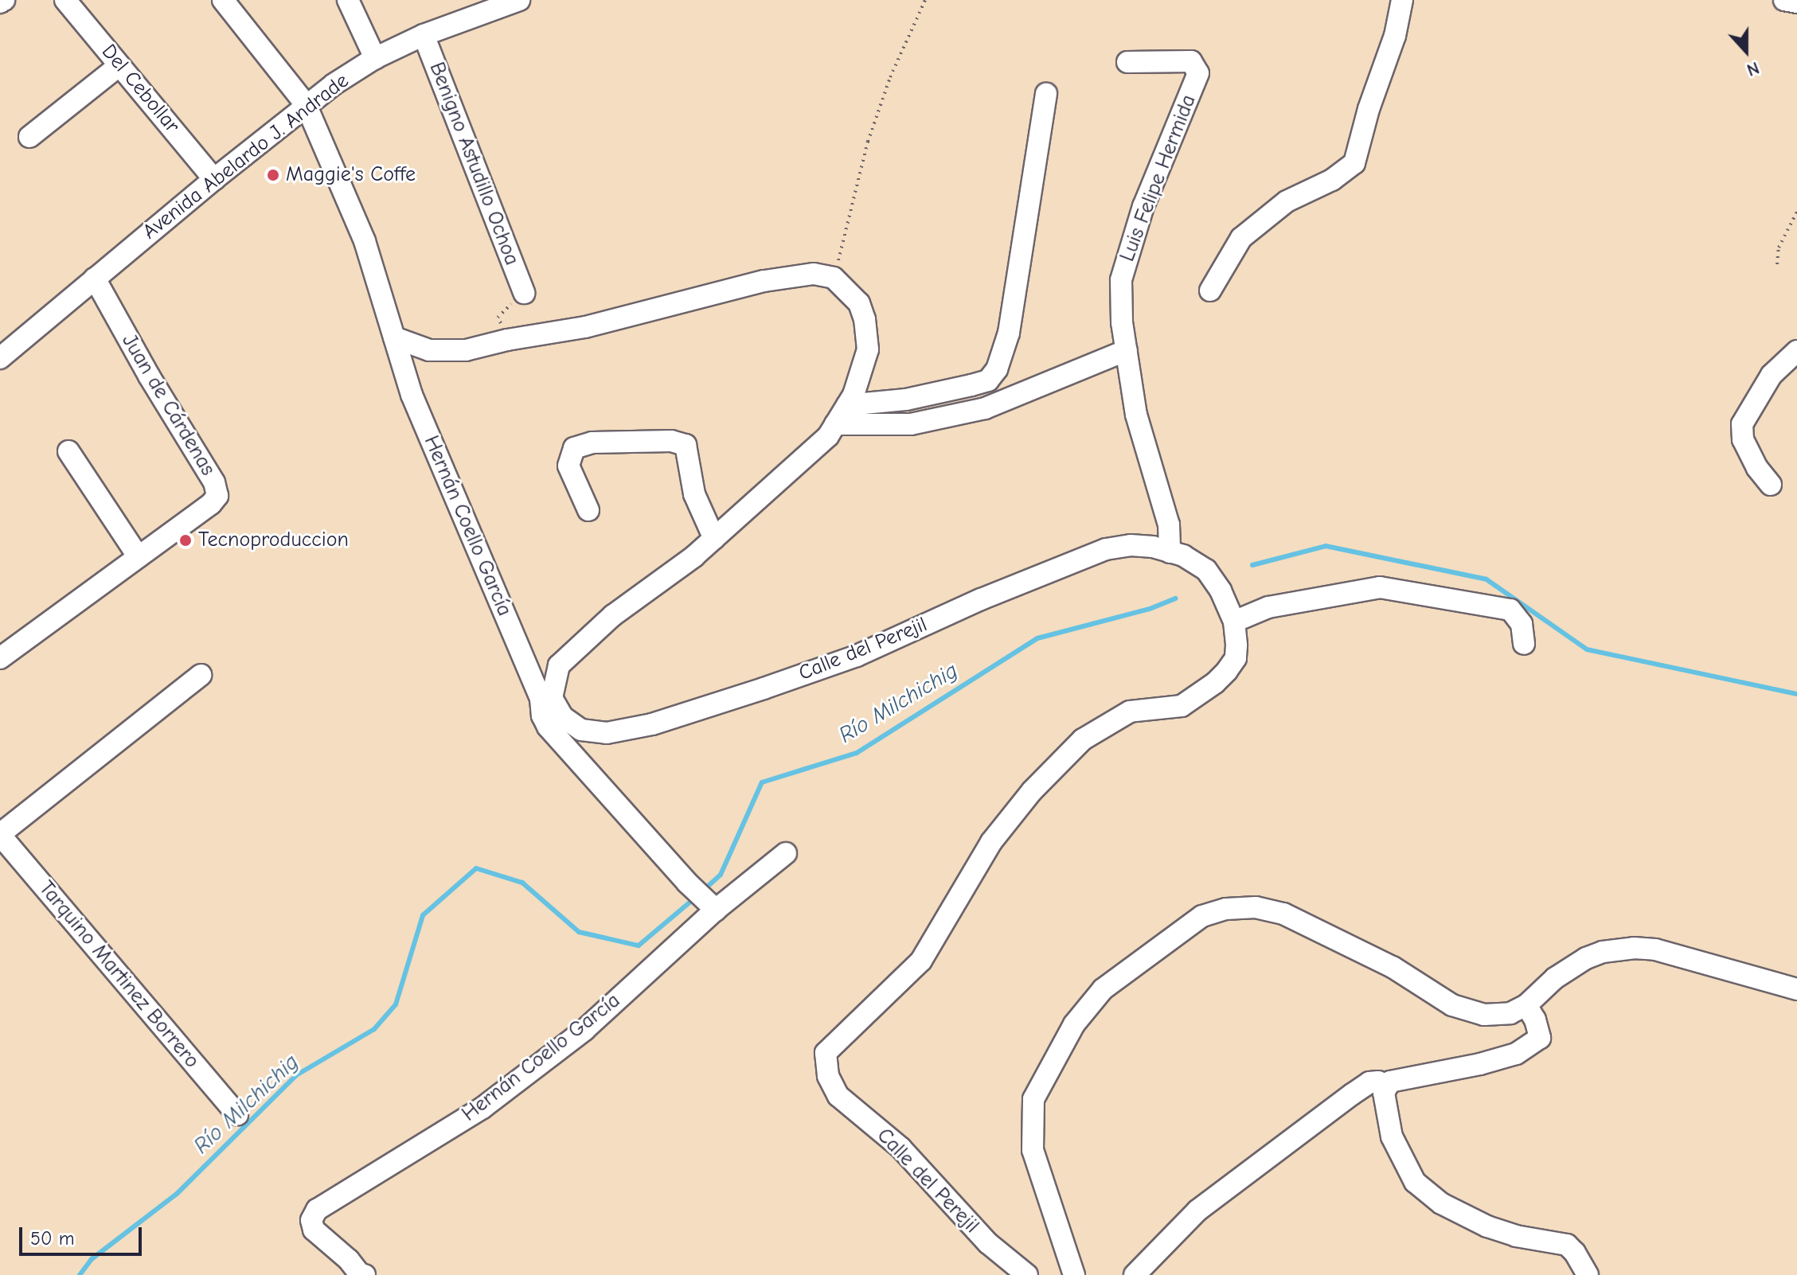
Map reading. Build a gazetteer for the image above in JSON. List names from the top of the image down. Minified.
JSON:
{"streets":{"street":["Del Cebollar","Avenida Abelardo J. Andrade","Benigno Astudillo Ochoa","Luis Felipe Hermida","Juan de Cárdenas","Hernán Coello García","Calle del Perejil","Tarquino Martinez Borrero"]},"crossings":[["Del Cebollar","Avenida Abelardo J. Andrade"],["Avenida Abelardo J. Andrade","Benigno Astudillo Ochoa"],["Avenida Abelardo J. Andrade","Juan de Cárdenas"],["Avenida Abelardo J. Andrade","Hernán Coello García"],["Luis Felipe Hermida","Calle del Perejil"],["Hernán Coello García","Calle del Perejil"]],"water":["Río Milchichig"],"places":["Maggie's Coffe","Tecnoproduccion"],"scale_bar":"50 m","north":"bottom"}
